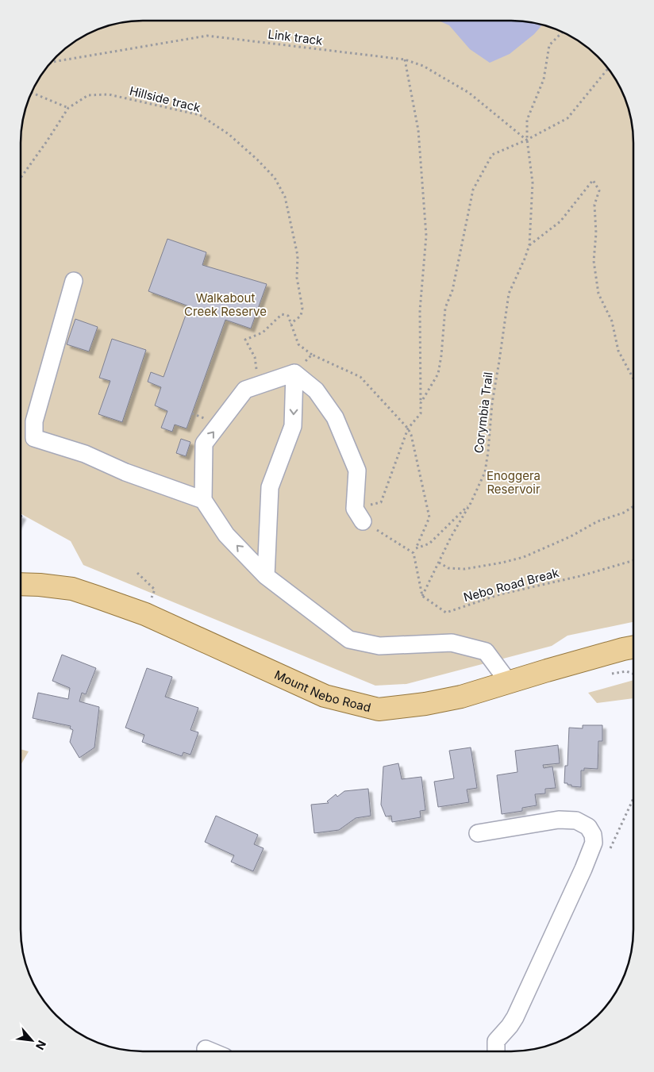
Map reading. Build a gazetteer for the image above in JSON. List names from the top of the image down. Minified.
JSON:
{"streets":{"main road":["Mount Nebo Road"],"path":["Link track","Hillside track","Corymbia Trail","Nebo Road Break"]},"crossings":[["Link track","Corymbia Trail"],["Corymbia Trail","Nebo Road Break"]],"parks":["Walkabout Creek Reserve","Enoggera Reservoir"],"north":"bottom right"}
